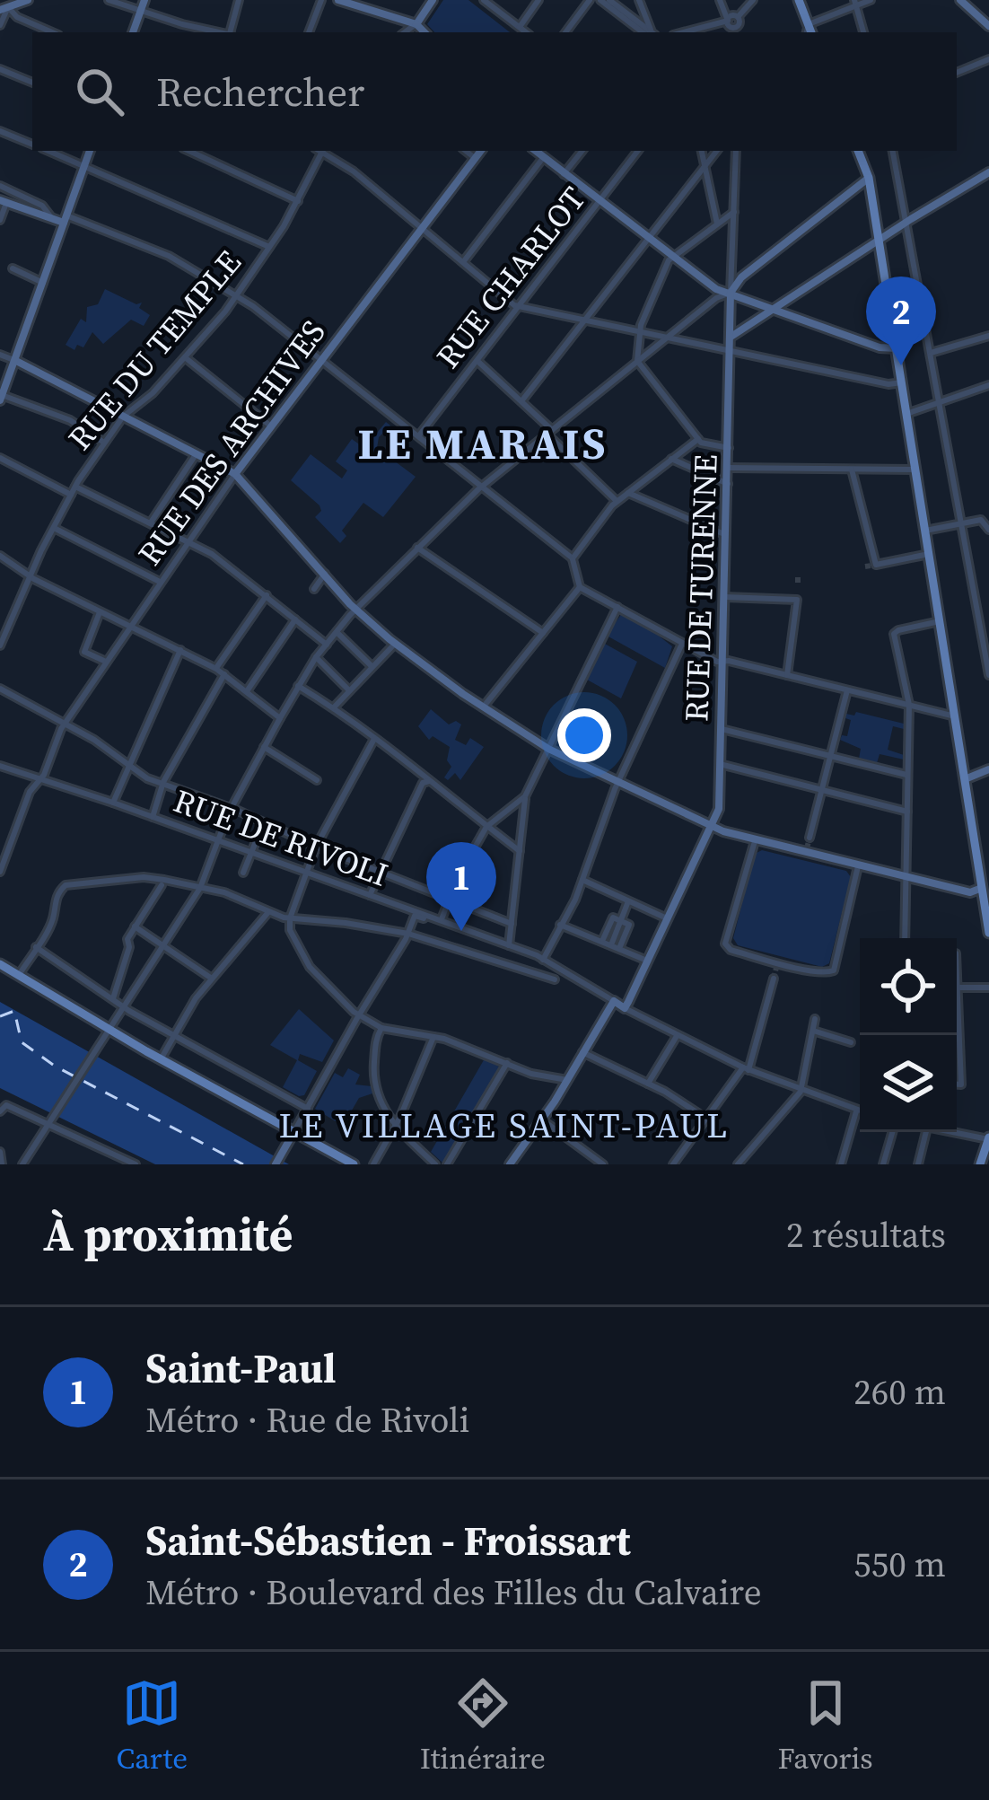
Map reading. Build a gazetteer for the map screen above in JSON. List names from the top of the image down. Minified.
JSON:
{"streets":{"street":["RUE CHARLOT","RUE DU TEMPLE","RUE DES ARCHIVES","RUE DE TURENNE","RUE DE RIVOLI"]},"crossings":[["RUE DES ARCHIVES","RUE DE RIVOLI"]],"districts":["LE MARAIS","LE VILLAGE SAINT-PAUL"],"page":{"search":"Rechercher","pins":["2","1"],"heading":["À proximité","2 résultats"],"list":[{"mark":"1","name":"Saint-Paul","note":"Métro · Rue de Rivoli","value":"260 m"},{"mark":"2","name":"Saint-Sébastien - Froissart","note":"Métro · Boulevard des Filles du Calvaire","value":"550 m"}],"nav":["Carte","Itinéraire","Favoris"]}}
